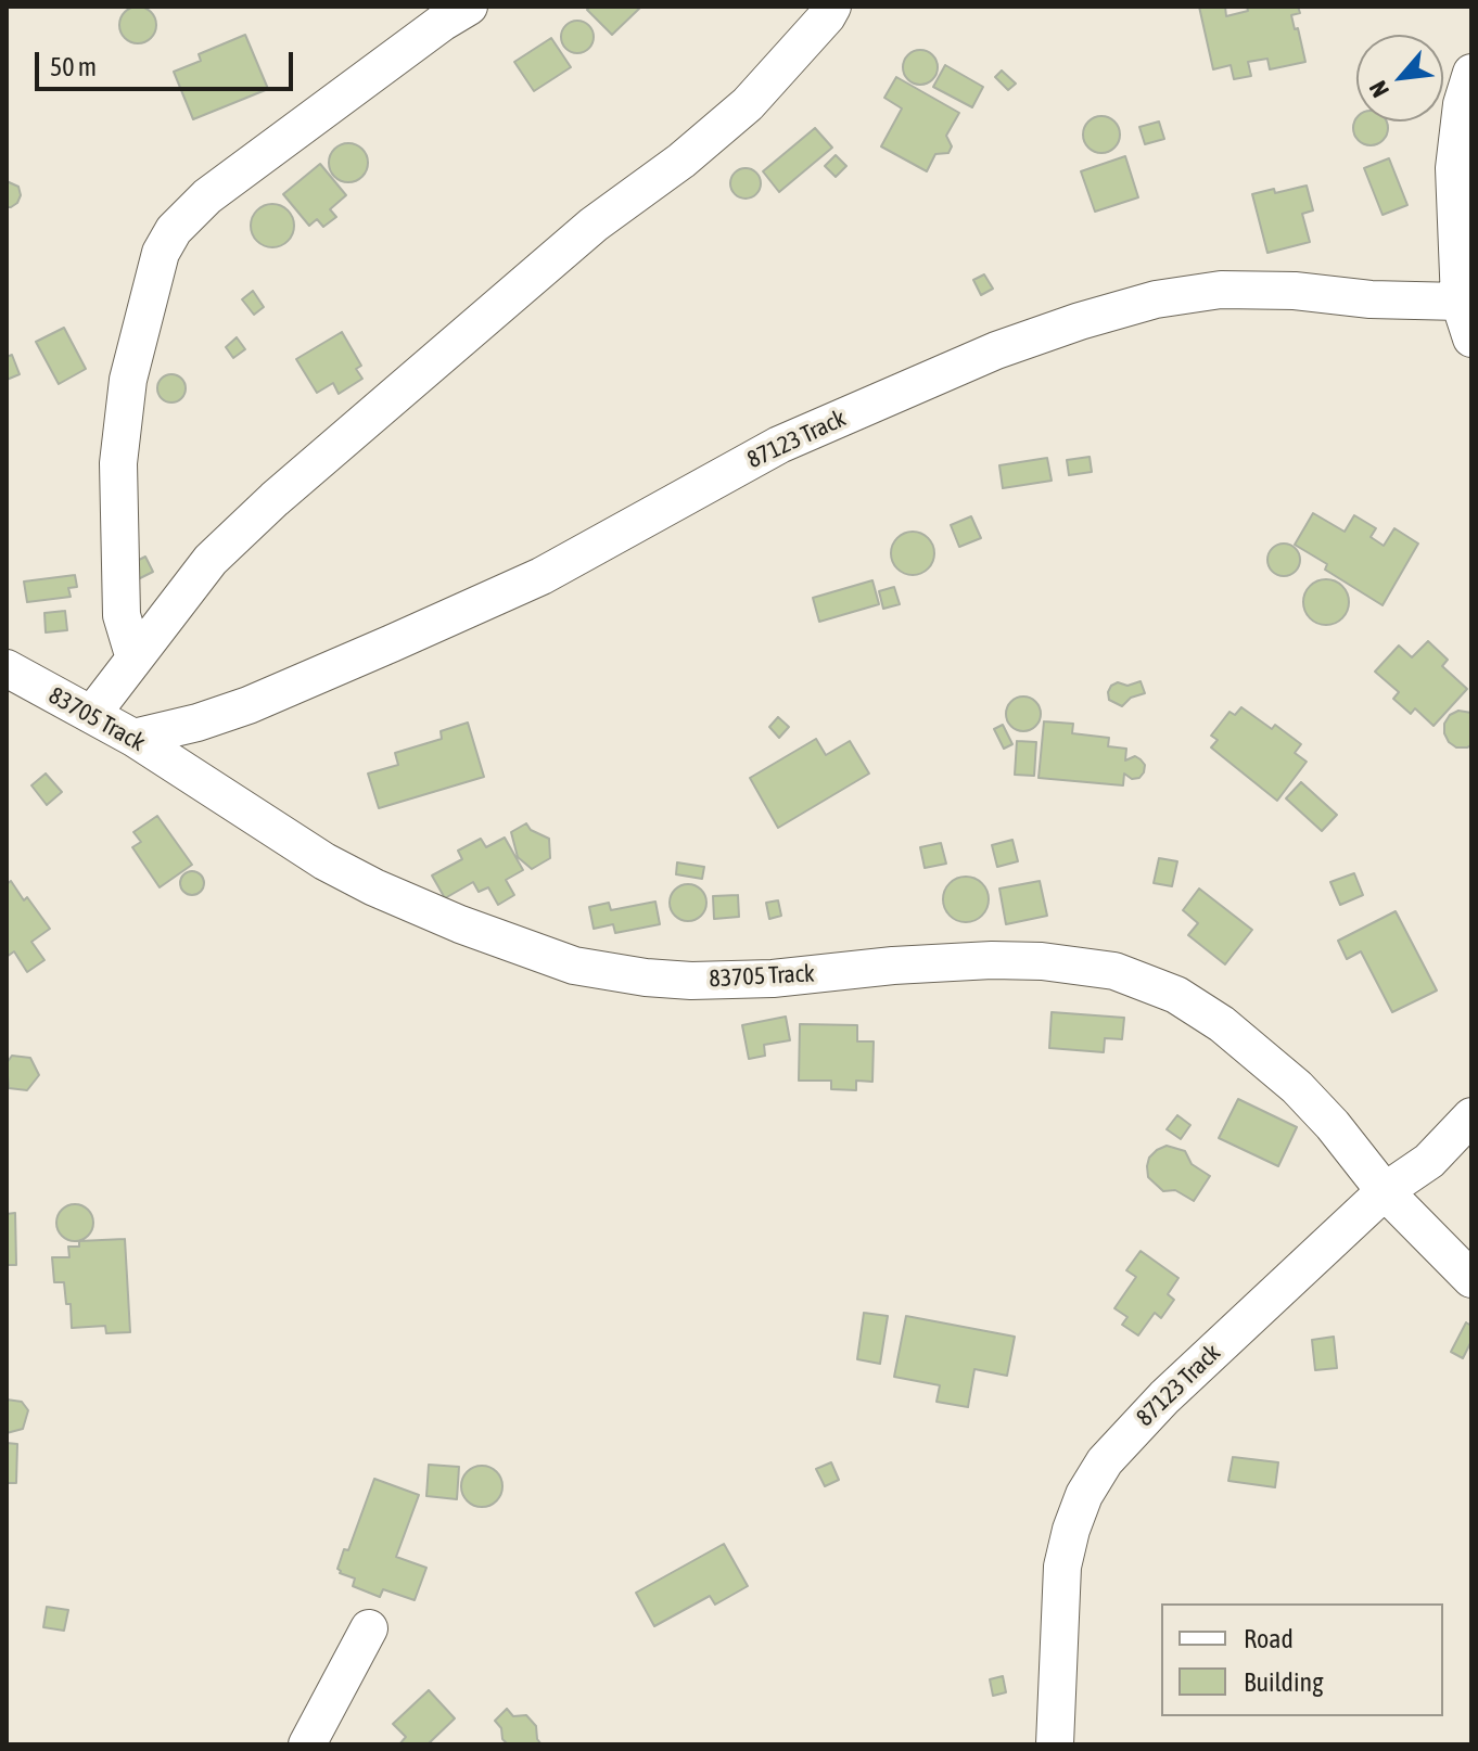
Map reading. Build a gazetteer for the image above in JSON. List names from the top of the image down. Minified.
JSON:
{"streets":{"street":["87123 Track","83705 Track"]},"crossings":[["87123 Track","83705 Track"]],"legend":["Road","Building"],"scale_bar":"50 m","north":"bottom left"}
